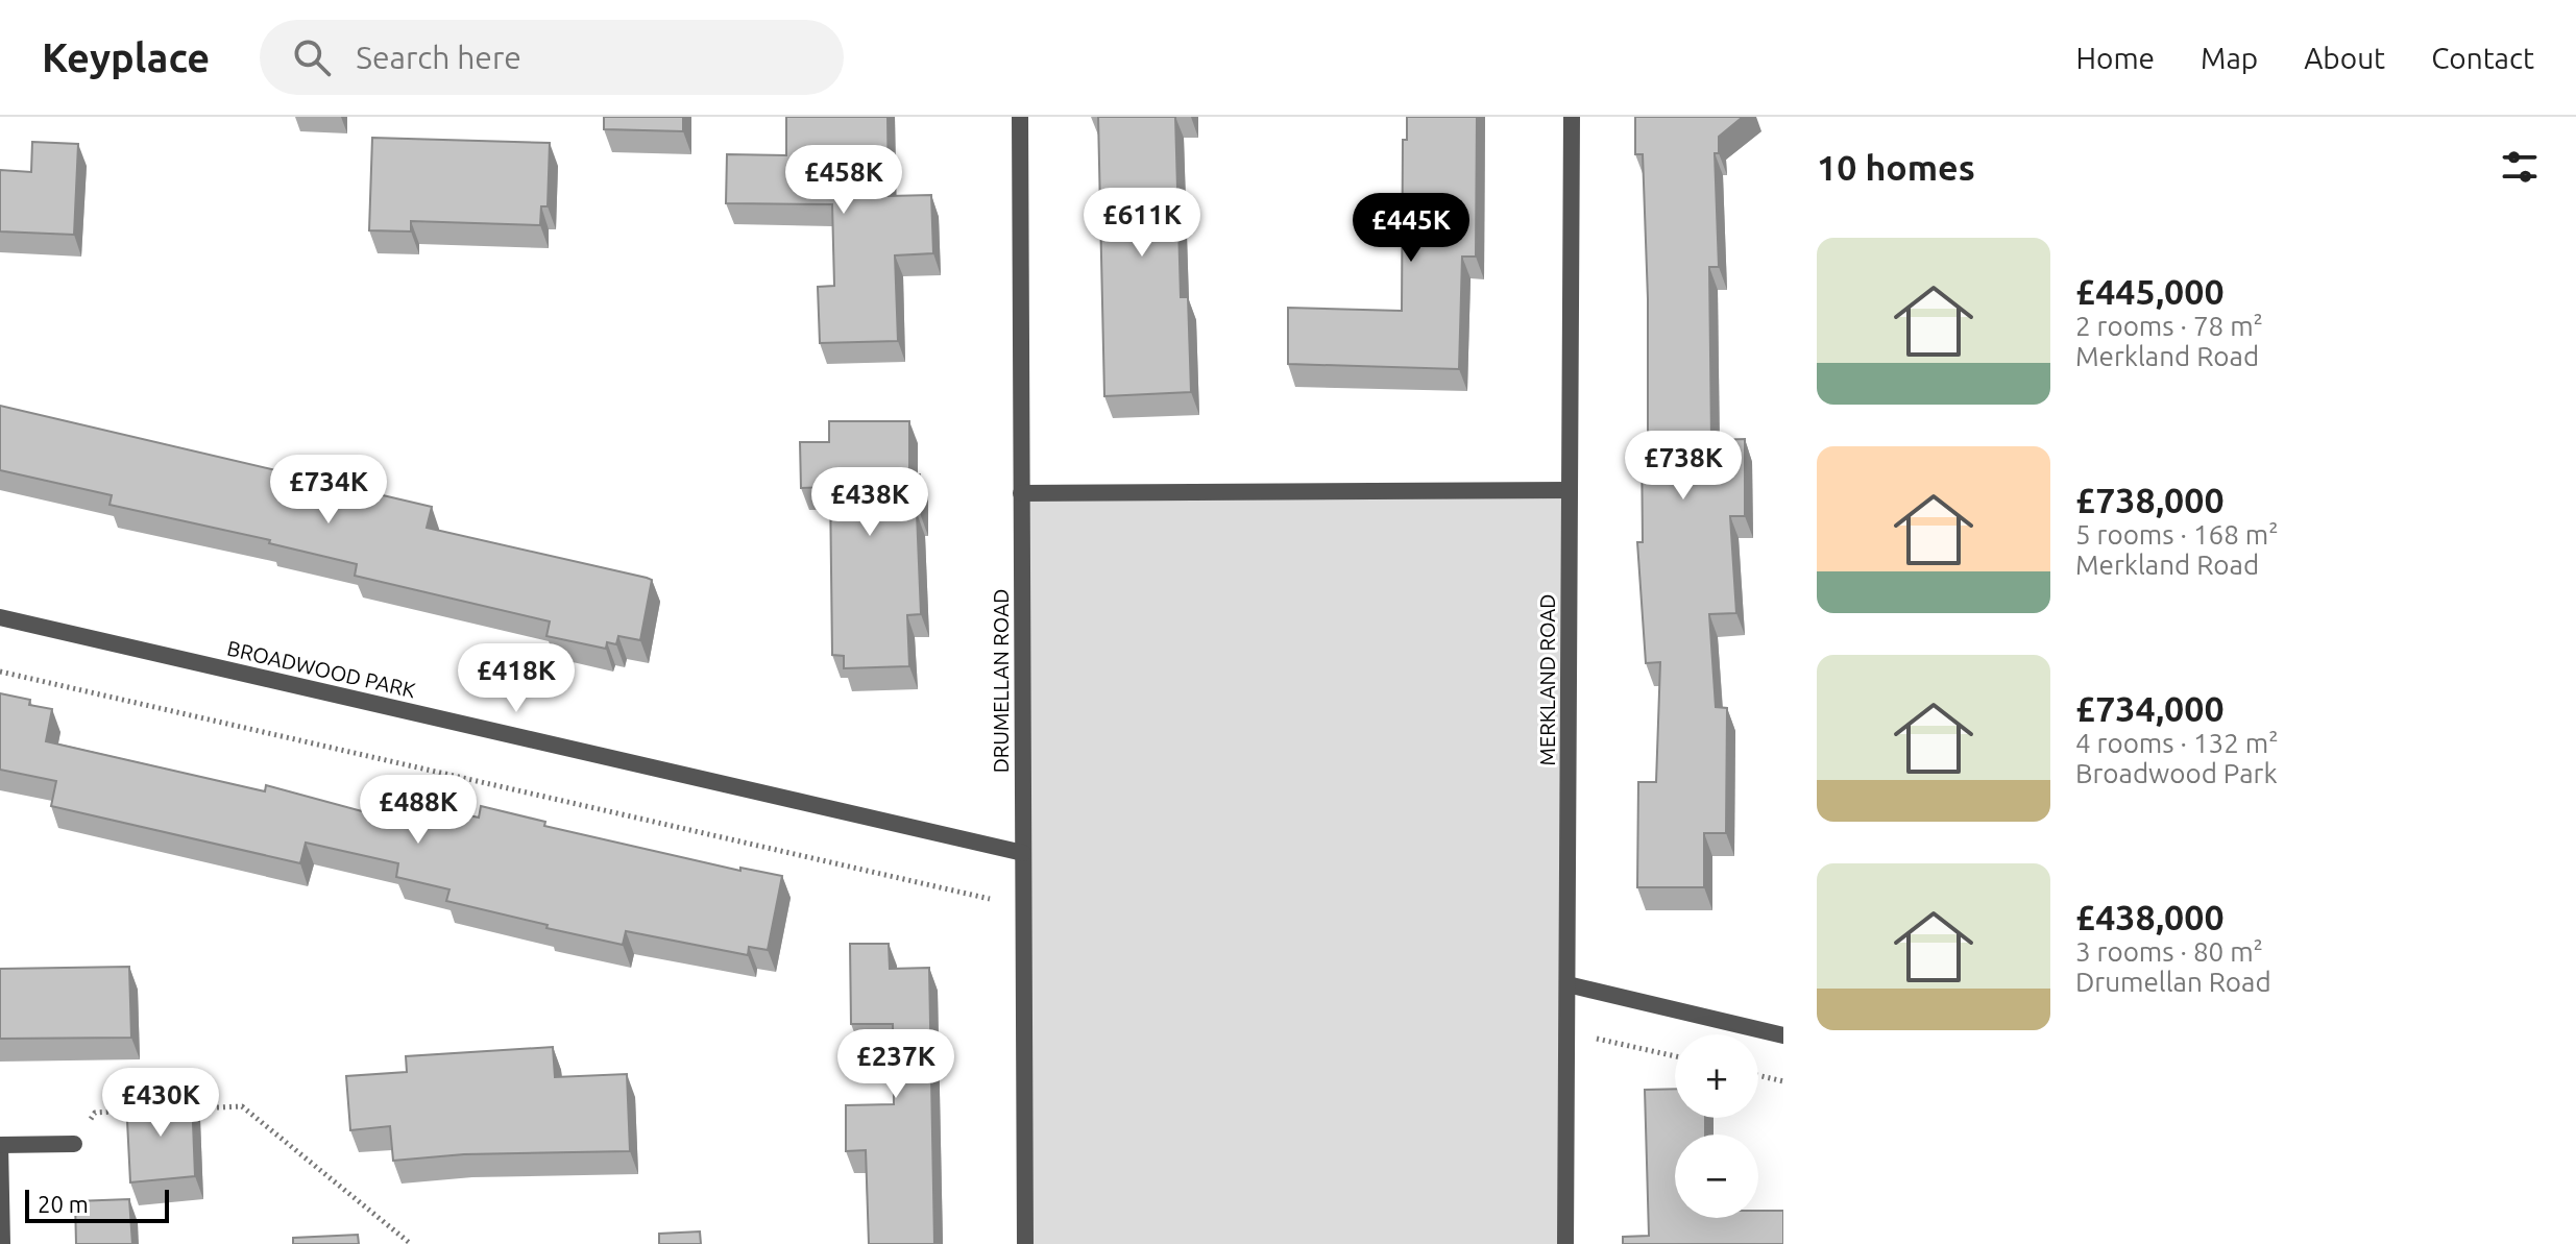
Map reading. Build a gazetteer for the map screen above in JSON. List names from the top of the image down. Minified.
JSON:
{"streets":{"street":["BROADWOOD PARK","MERKLAND ROAD","DRUMELLAN ROAD"]},"crossings":[["BROADWOOD PARK","DRUMELLAN ROAD"]],"scale_bar":"20 m","page":{"header":"Keyplace","search":"Search here","nav":["Home","Map","About","Contact"],"heading":"10 homes","price":["£458K","£611K","£445K","£738K","£734K","£438K","£418K","£488K","£237K","£430K"],"list":[{"name":"£445,000","note":"2 rooms · 78 m² · Merkland Road"},{"name":"£738,000","note":"5 rooms · 168 m² · Merkland Road"},{"name":"£734,000","note":"4 rooms · 132 m² · Broadwood Park"},{"name":"£438,000","note":"3 rooms · 80 m² · Drumellan Road"}],"map_buttons":["+","−"],"scale":"20 m"}}
